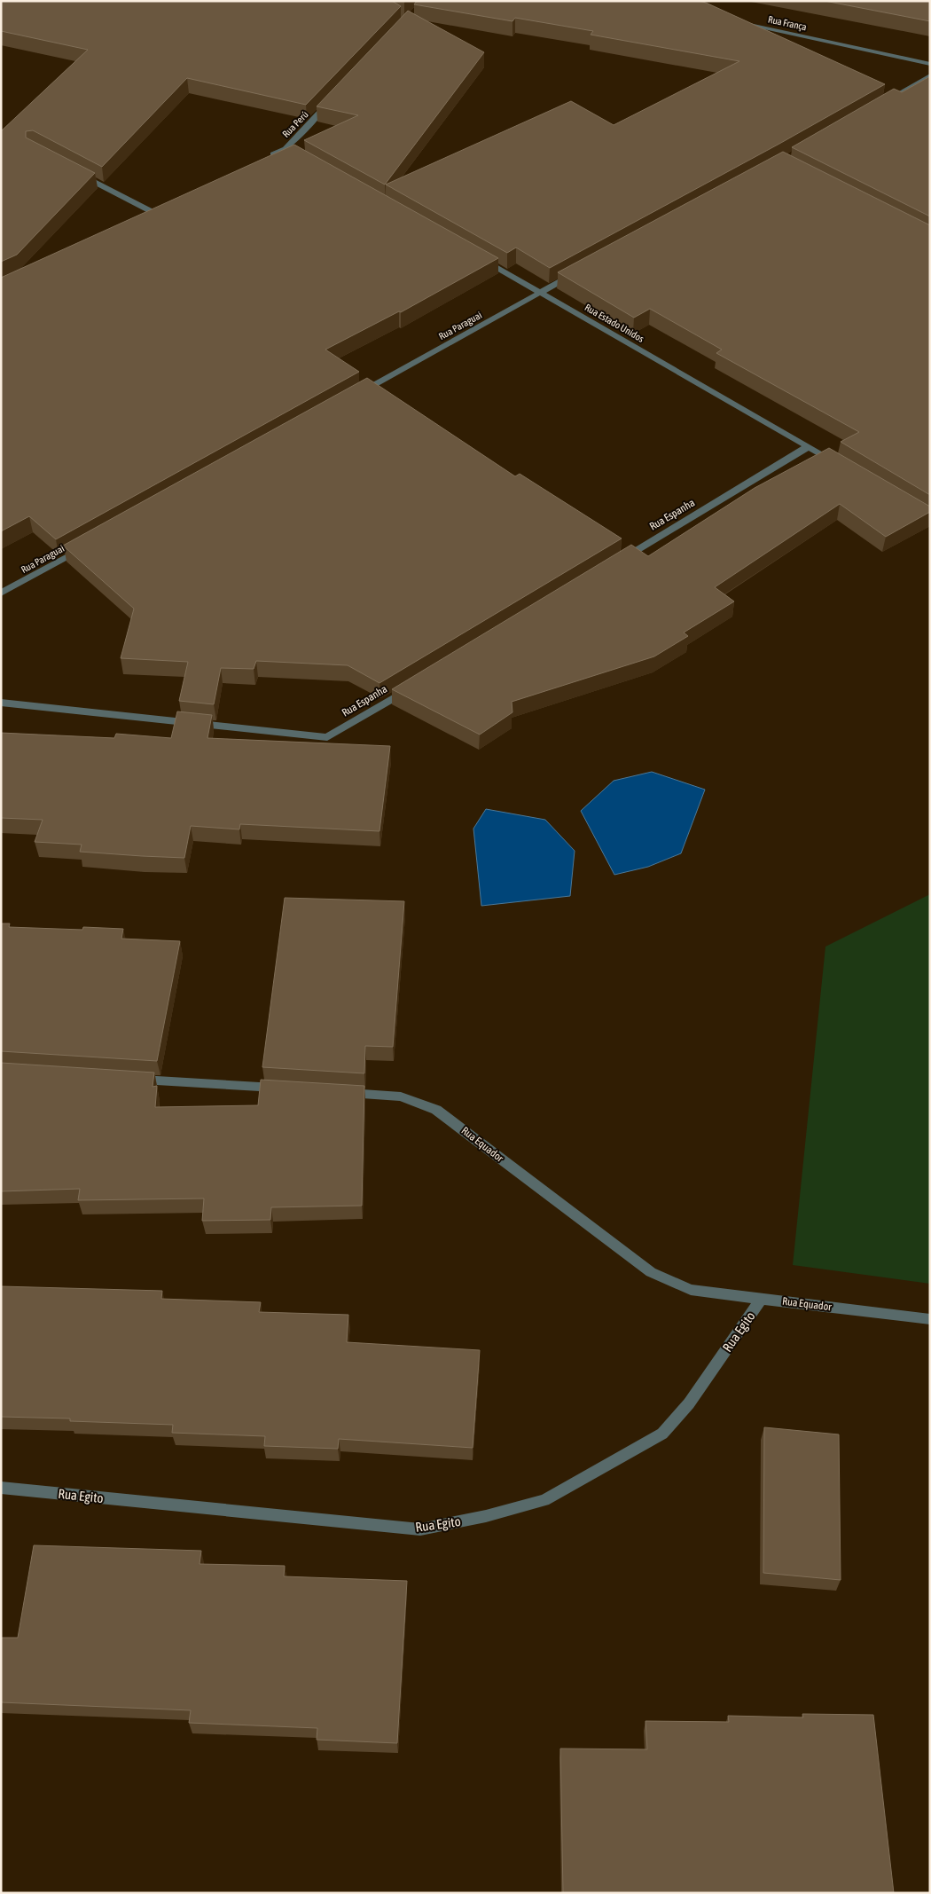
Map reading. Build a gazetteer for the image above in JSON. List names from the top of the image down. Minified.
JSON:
{"streets":{"street":["Rua França","Rua Perú","Rua Estado Unidos","Rua Paraguai","Rua Espanha","Rua Equador","Rua Egito"]},"crossings":[["Rua Estado Unidos","Rua Paraguai"],["Rua Estado Unidos","Rua Espanha"],["Rua Equador","Rua Egito"]]}
